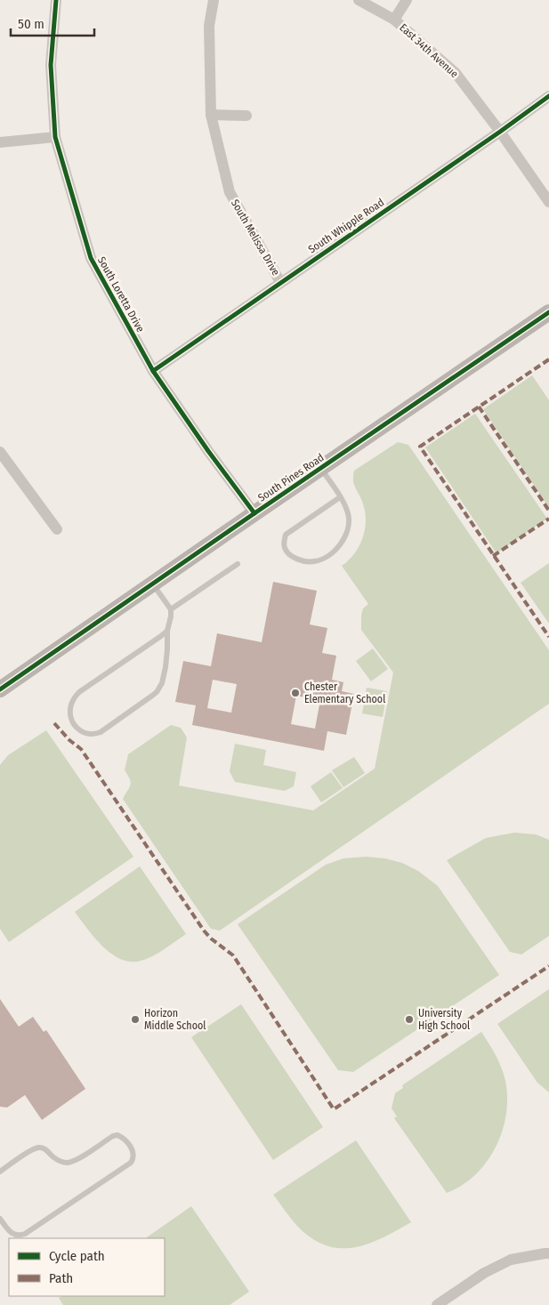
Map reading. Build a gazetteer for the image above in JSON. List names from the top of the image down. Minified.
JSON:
{"streets":{"street":["East 34th Avenue","South Whipple Road","South Melissa Drive","South Loretta Drive","South Pines Road"]},"crossings":[["East 34th Avenue","South Whipple Road"],["South Whipple Road","South Melissa Drive"],["South Whipple Road","South Loretta Drive"],["South Loretta Drive","South Pines Road"]],"places":["Chester Elementary School","Horizon Middle School","University High School"],"legend":["Cycle path","Path"],"scale_bar":"50 m"}
